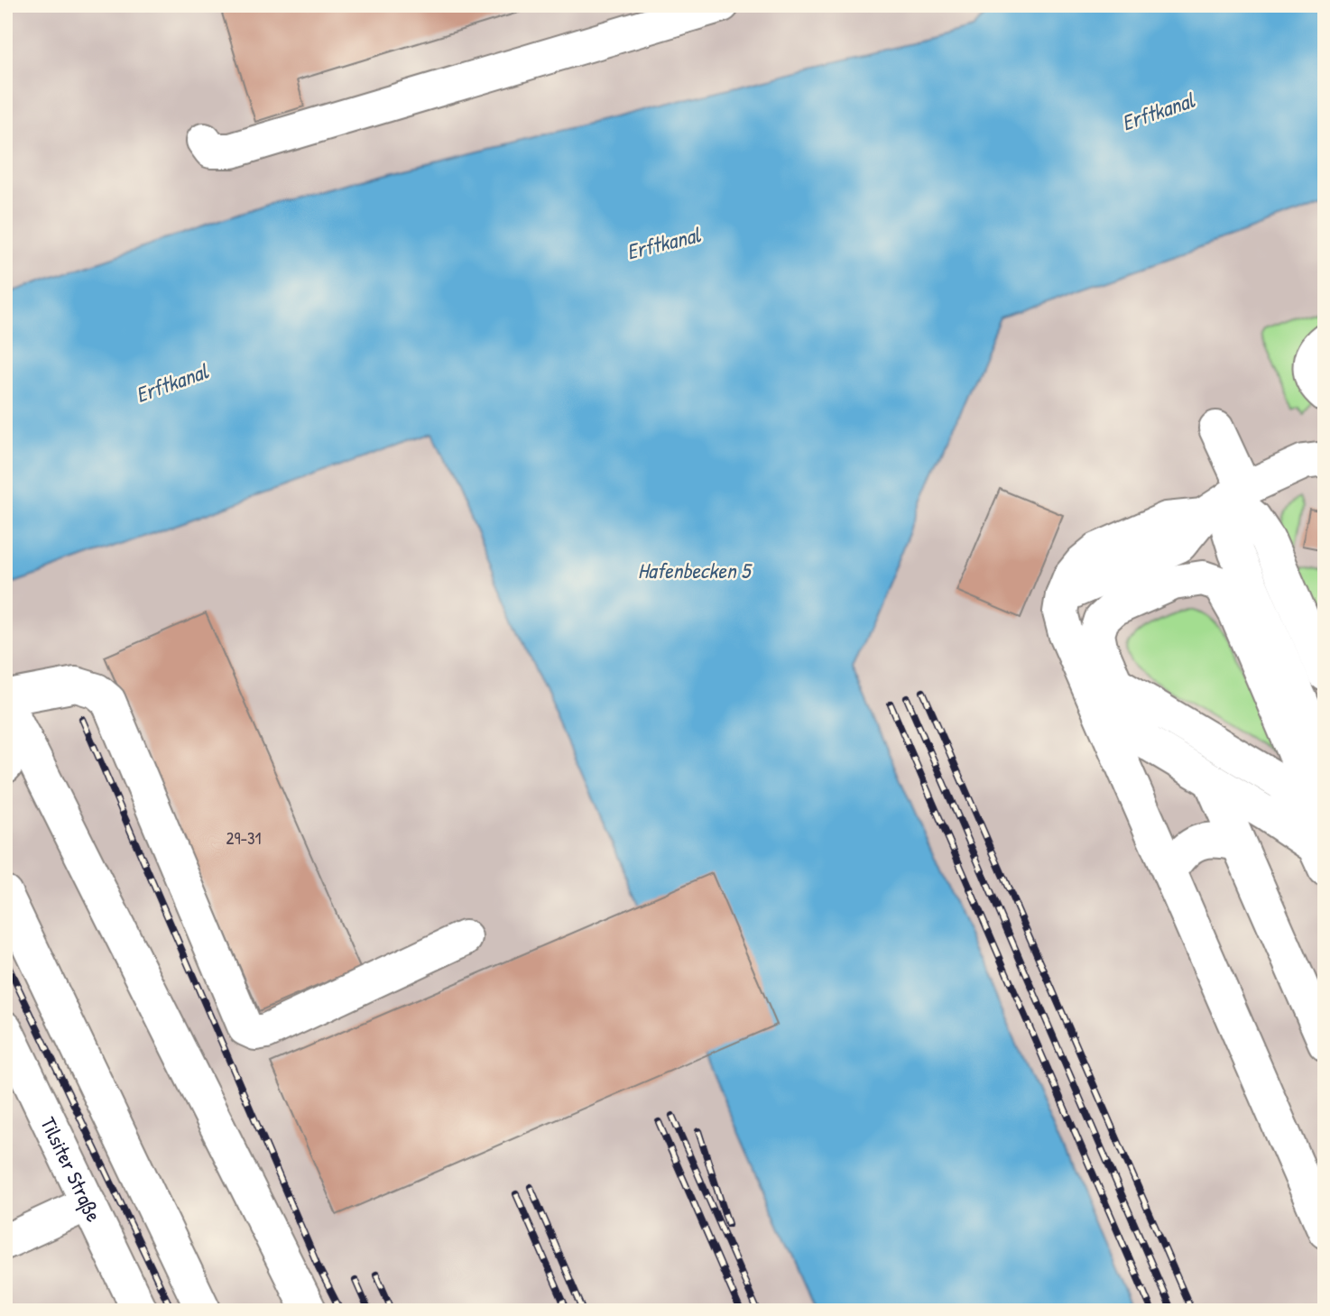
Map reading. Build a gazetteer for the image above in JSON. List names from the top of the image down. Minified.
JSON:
{"streets":{"street":["Tilsiter Straße"]},"water":["Erftkanal","Hafenbecken 5"],"house_numbers":["29-31"]}
